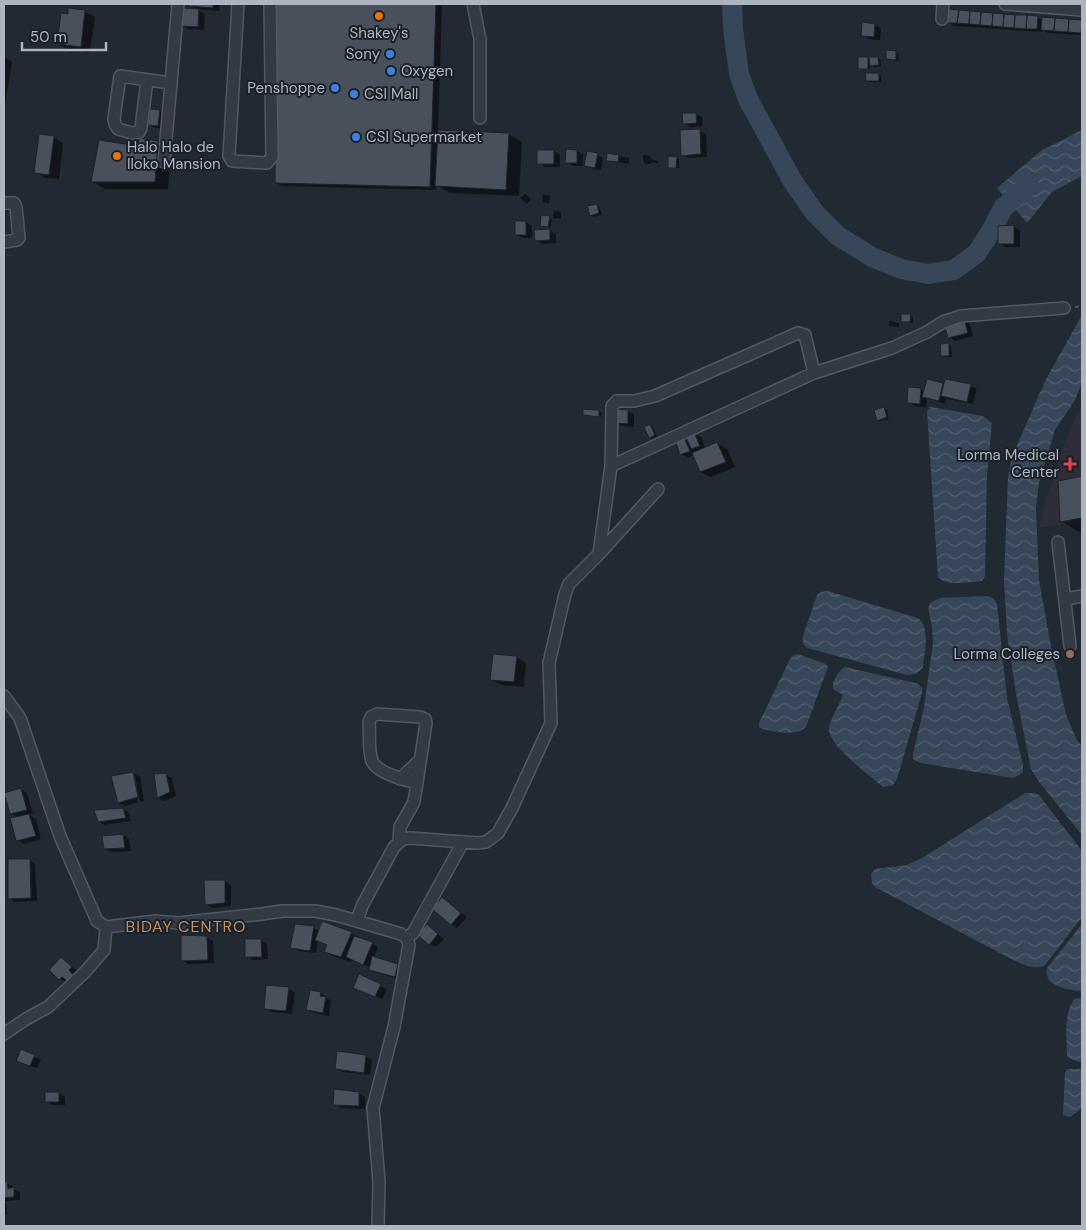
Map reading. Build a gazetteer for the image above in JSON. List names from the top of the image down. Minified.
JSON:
{"districts":["BIDAY CENTRO"],"places":{"other":["Shakey's","Sony","Oxygen","Penshoppe","CSI Mall","CSI Supermarket","Halo Halo de Iloko Mansion","Lorma Colleges"],"health":["Lorma Medical Center"]},"scale_bar":"50 m"}
